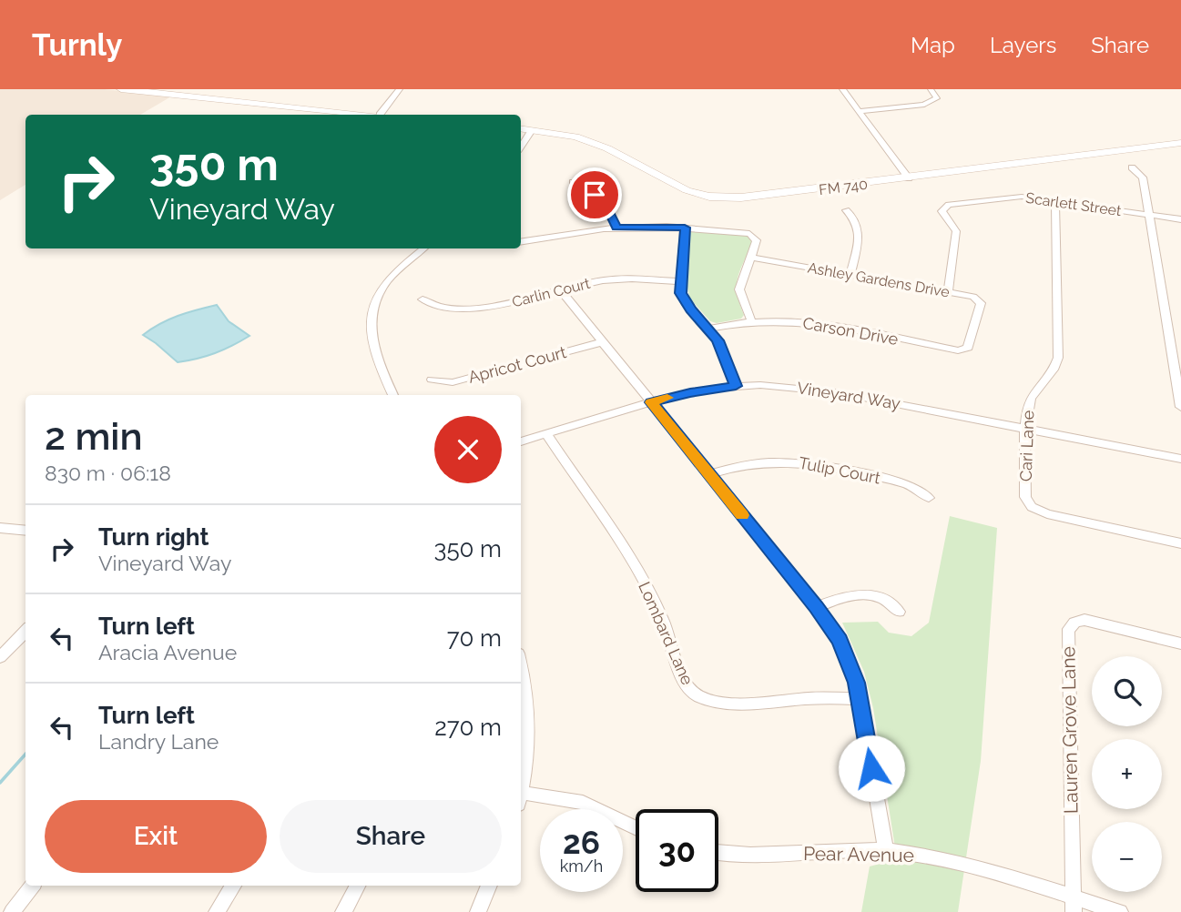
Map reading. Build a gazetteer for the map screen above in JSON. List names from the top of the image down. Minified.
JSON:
{"streets":{"main road":["FM 740"],"street":["Scarlett Street","Ashley Gardens Drive","Carlin Court","Carson Drive","Apricot Court","Vineyard Way","Cari Lane","Tulip Court","Lombard Lane","Lauren Grove Lane","Pear Avenue"]},"crossings":[["Scarlett Street","Ashley Gardens Drive"],["Scarlett Street","Cari Lane"],["Ashley Gardens Drive","Carson Drive"],["Vineyard Way","Cari Lane"],["Vineyard Way","Lombard Lane"],["Lauren Grove Lane","Pear Avenue"]],"page":{"header":"Turnly","nav":["Map","Layers","Share"],"turn":["350 m","Vineyard Way"],"heading":["2 min","830 m · 06:18"],"list":[{"name":"Turn right","note":"Vineyard Way","value":"350 m"},{"name":"Turn left","note":"Aracia Avenue","value":"70 m"},{"name":"Turn left","note":"Landry Lane","value":"270 m"}],"map_buttons":["+","−"],"buttons":["Exit","Share"],"speed":"26 km/h","limit":"30"}}
